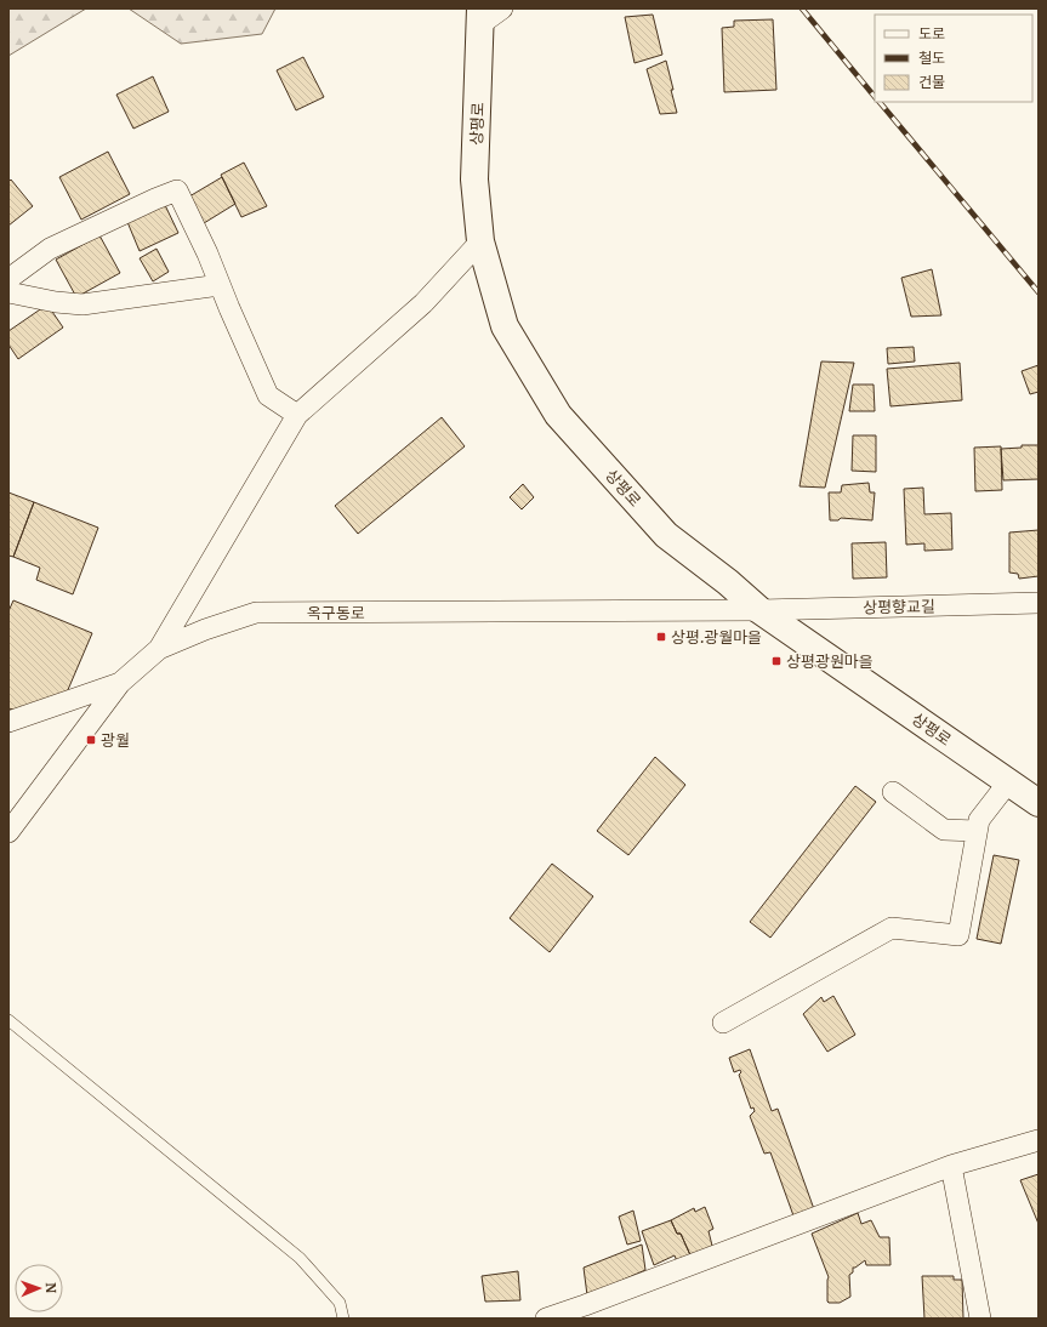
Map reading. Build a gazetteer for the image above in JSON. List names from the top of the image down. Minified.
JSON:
{"streets":{"main road":["상평로"],"street":["상평향교길","옥구동로"]},"crossings":[["상평로","상평향교길"],["상평로","옥구동로"],["상평향교길","옥구동로"]],"places":{"transit":["상평.광월마을","상평광원마을","광월"]},"legend":["도로","철도","건물"],"north":"right"}
